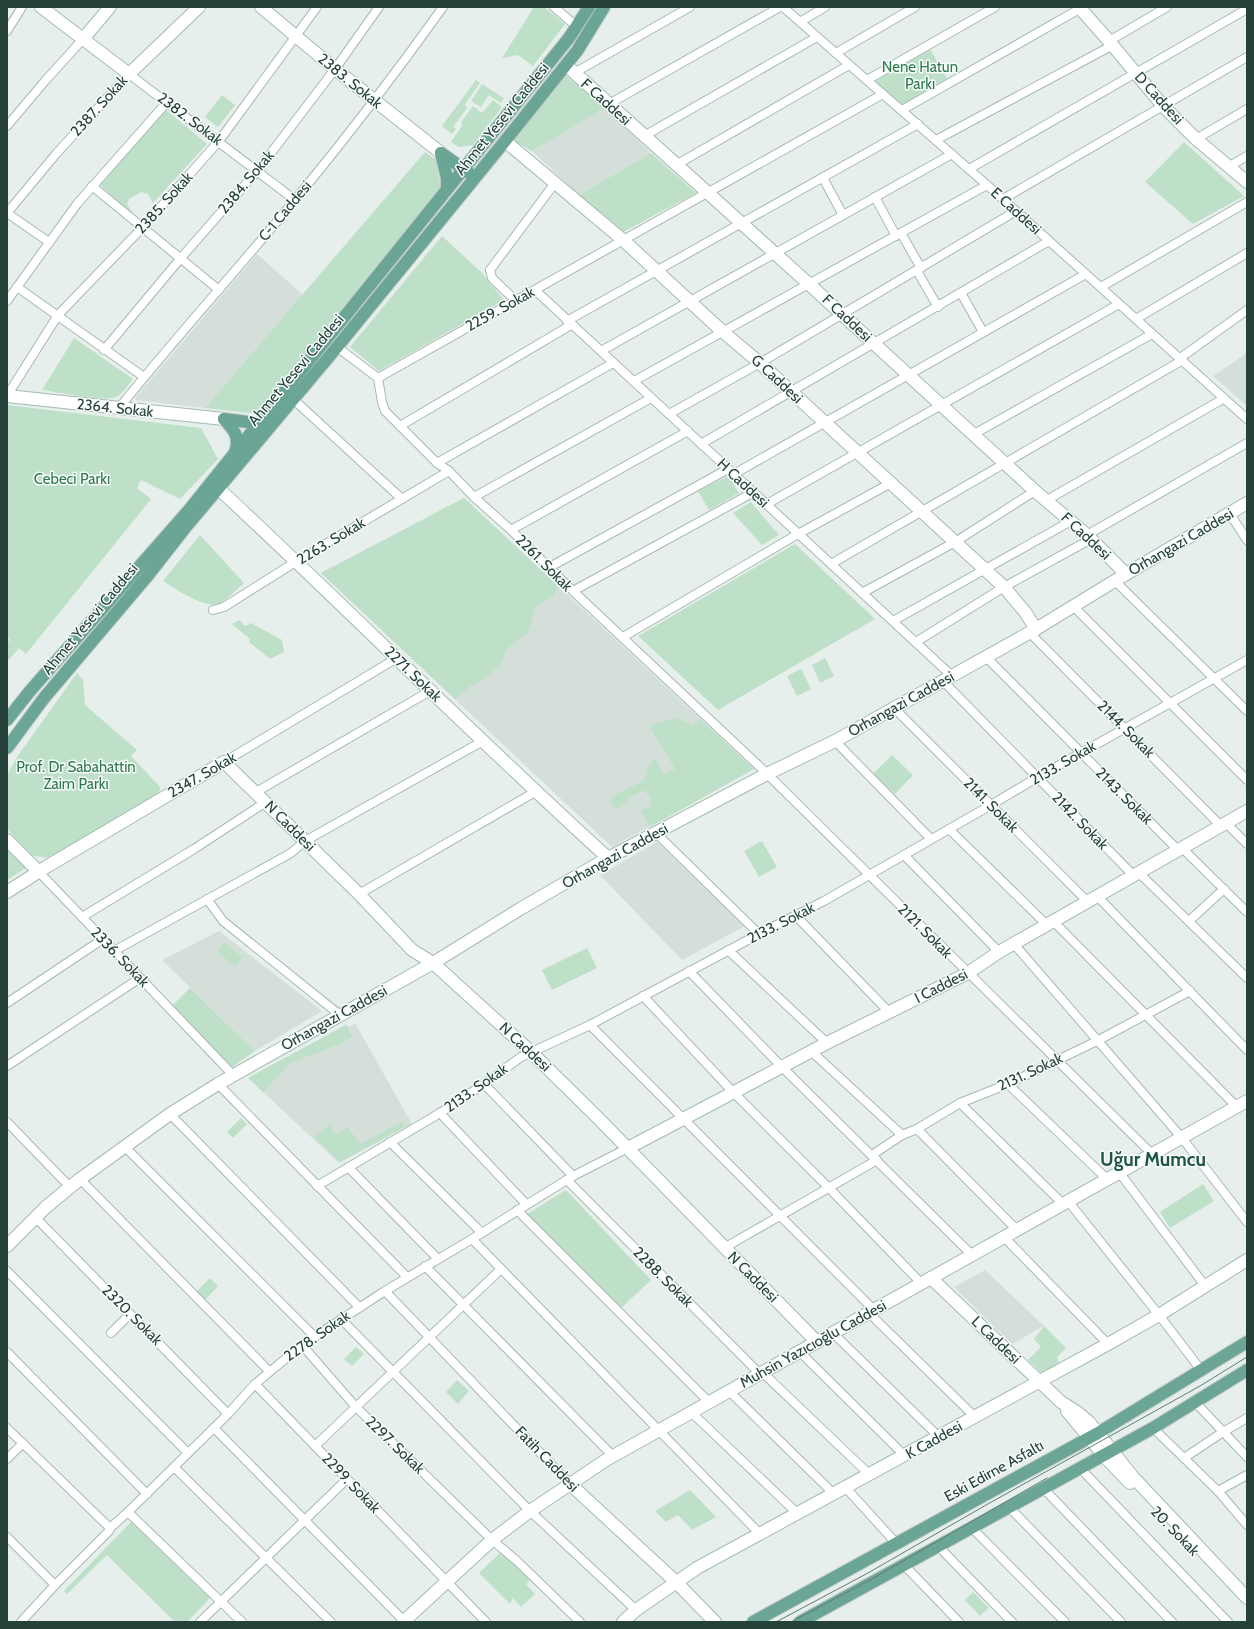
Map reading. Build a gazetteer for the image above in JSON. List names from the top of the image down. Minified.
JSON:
{"streets":{"main road":["Ahmet Yesevi Caddesi","Eski Edirne Asfaltı"],"street":["2383. Sokak","D Caddesi","F Caddesi","2387. Sokak","2382. Sokak","2384. Sokak","2385. Sokak","C-1 Caddesi","E Caddesi","2259. Sokak","G Caddesi","2364. Sokak","H Caddesi","2263. Sokak","Orhangazi Caddesi","2261. Sokak","2271. Sokak","2144. Sokak","2133. Sokak","2347. Sokak","2143. Sokak","2141. Sokak","2142. Sokak","N Caddesi","2121. Sokak","2336. Sokak","I Caddesi","2131. Sokak","2288. Sokak","2320. Sokak","2278. Sokak","L Caddesi","Muhsin Yazıcıoğlu Caddesi","K Caddesi","2297. Sokak","Fatih Caddesi","2299. Sokak","20. Sokak"]},"crossings":[["2383. Sokak","2384. Sokak"],["2383. Sokak","2385. Sokak"],["2383. Sokak","C-1 Caddesi"],["F Caddesi","Ahmet Yesevi Caddesi"],["F Caddesi","2259. Sokak"],["F Caddesi","Orhangazi Caddesi"],["2387. Sokak","2382. Sokak"],["2382. Sokak","2384. Sokak"],["2382. Sokak","2385. Sokak"],["2382. Sokak","C-1 Caddesi"],["Ahmet Yesevi Caddesi","G Caddesi"],["Ahmet Yesevi Caddesi","2271. Sokak"],["2385. Sokak","2364. Sokak"],["C-1 Caddesi","2364. Sokak"],["E Caddesi","2259. Sokak"],["2259. Sokak","G Caddesi"],["2259. Sokak","H Caddesi"],["2259. Sokak","2261. Sokak"],["G Caddesi","Orhangazi Caddesi"],["G Caddesi","2144. Sokak"],["H Caddesi","Orhangazi Caddesi"],["H Caddesi","2142. Sokak"],["2263. Sokak","2261. Sokak"],["2263. Sokak","2271. Sokak"],["Orhangazi Caddesi","2261. Sokak"],["Orhangazi Caddesi","2271. Sokak"],["Orhangazi Caddesi","2144. Sokak"],["Orhangazi Caddesi","2143. Sokak"],["Orhangazi Caddesi","2141. Sokak"],["Orhangazi Caddesi","2142. Sokak"],["Orhangazi Caddesi","N Caddesi"],["Orhangazi Caddesi","2121. Sokak"],["Orhangazi Caddesi","2336. Sokak"],["Orhangazi Caddesi","2320. Sokak"],["2261. Sokak","2121. Sokak"],["2271. Sokak","2347. Sokak"],["2144. Sokak","2133. Sokak"],["2144. Sokak","I Caddesi"],["2133. Sokak","2143. Sokak"],["2133. Sokak","2141. Sokak"],["2133. Sokak","2142. Sokak"],["2133. Sokak","N Caddesi"],["2133. Sokak","2121. Sokak"],["2133. Sokak","2288. Sokak"],["2347. Sokak","N Caddesi"],["2347. Sokak","2336. Sokak"],["2143. Sokak","I Caddesi"],["2141. Sokak","I Caddesi"],["2141. Sokak","2131. Sokak"],["2142. Sokak","I Caddesi"],["N Caddesi","I Caddesi"],["N Caddesi","2131. Sokak"],["N Caddesi","2278. Sokak"],["N Caddesi","Muhsin Yazıcıoğlu Caddesi"],["2121. Sokak","I Caddesi"],["2121. Sokak","2131. Sokak"],["2121. Sokak","Muhsin Yazıcıoğlu Caddesi"],["I Caddesi","2278. Sokak"],["2288. Sokak","2278. Sokak"],["2288. Sokak","Muhsin Yazıcıoğlu Caddesi"],["2288. Sokak","K Caddesi"],["2320. Sokak","2278. Sokak"],["2278. Sokak","2297. Sokak"],["2278. Sokak","Fatih Caddesi"],["2278. Sokak","2299. Sokak"],["L Caddesi","Muhsin Yazıcıoğlu Caddesi"],["L Caddesi","K Caddesi"],["L Caddesi","Eski Edirne Asfaltı"],["L Caddesi","20. Sokak"],["Muhsin Yazıcıoğlu Caddesi","2297. Sokak"],["Muhsin Yazıcıoğlu Caddesi","Fatih Caddesi"],["Muhsin Yazıcıoğlu Caddesi","2299. Sokak"],["K Caddesi","Fatih Caddesi"],["Eski Edirne Asfaltı","20. Sokak"]],"districts":["Uğur Mumcu"],"parks":["Nene Hatun Parkı","Cebeci Parkı","Prof. Dr Sabahattin Zaim Parkı"]}
